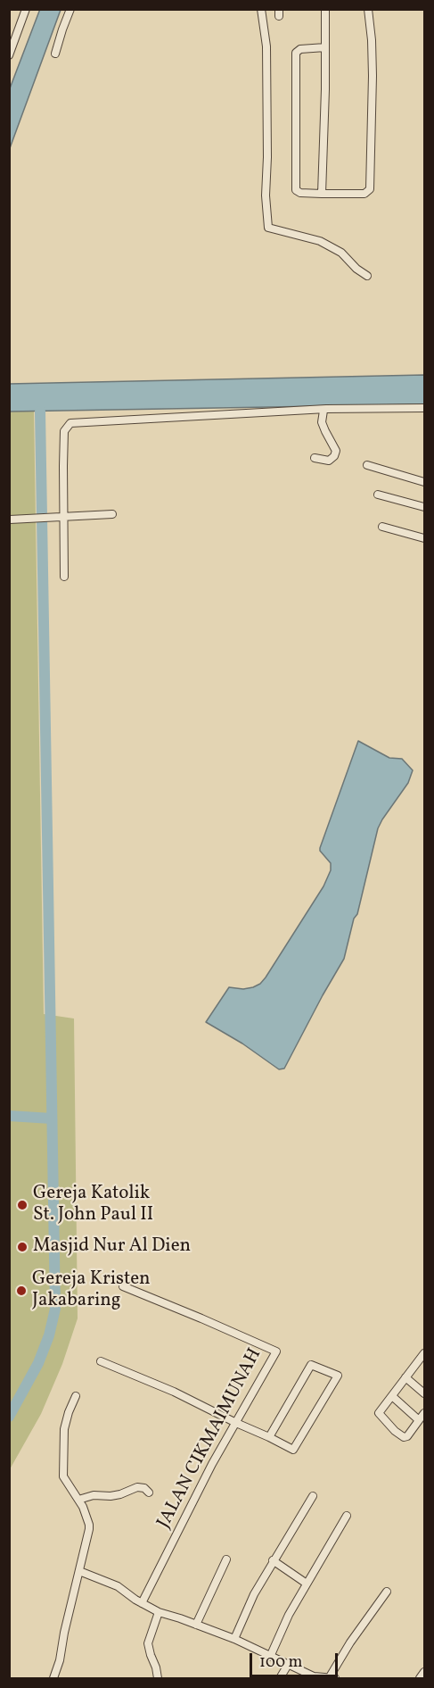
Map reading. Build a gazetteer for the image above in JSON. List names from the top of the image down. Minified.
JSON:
{"streets":{"street":["JALAN CIKMAIMUNAH"]},"places":["Gereja Katolik St. John Paul II","Masjid Nur Al Dien","Gereja Kristen Jakabaring"],"scale_bar":"100 m"}
